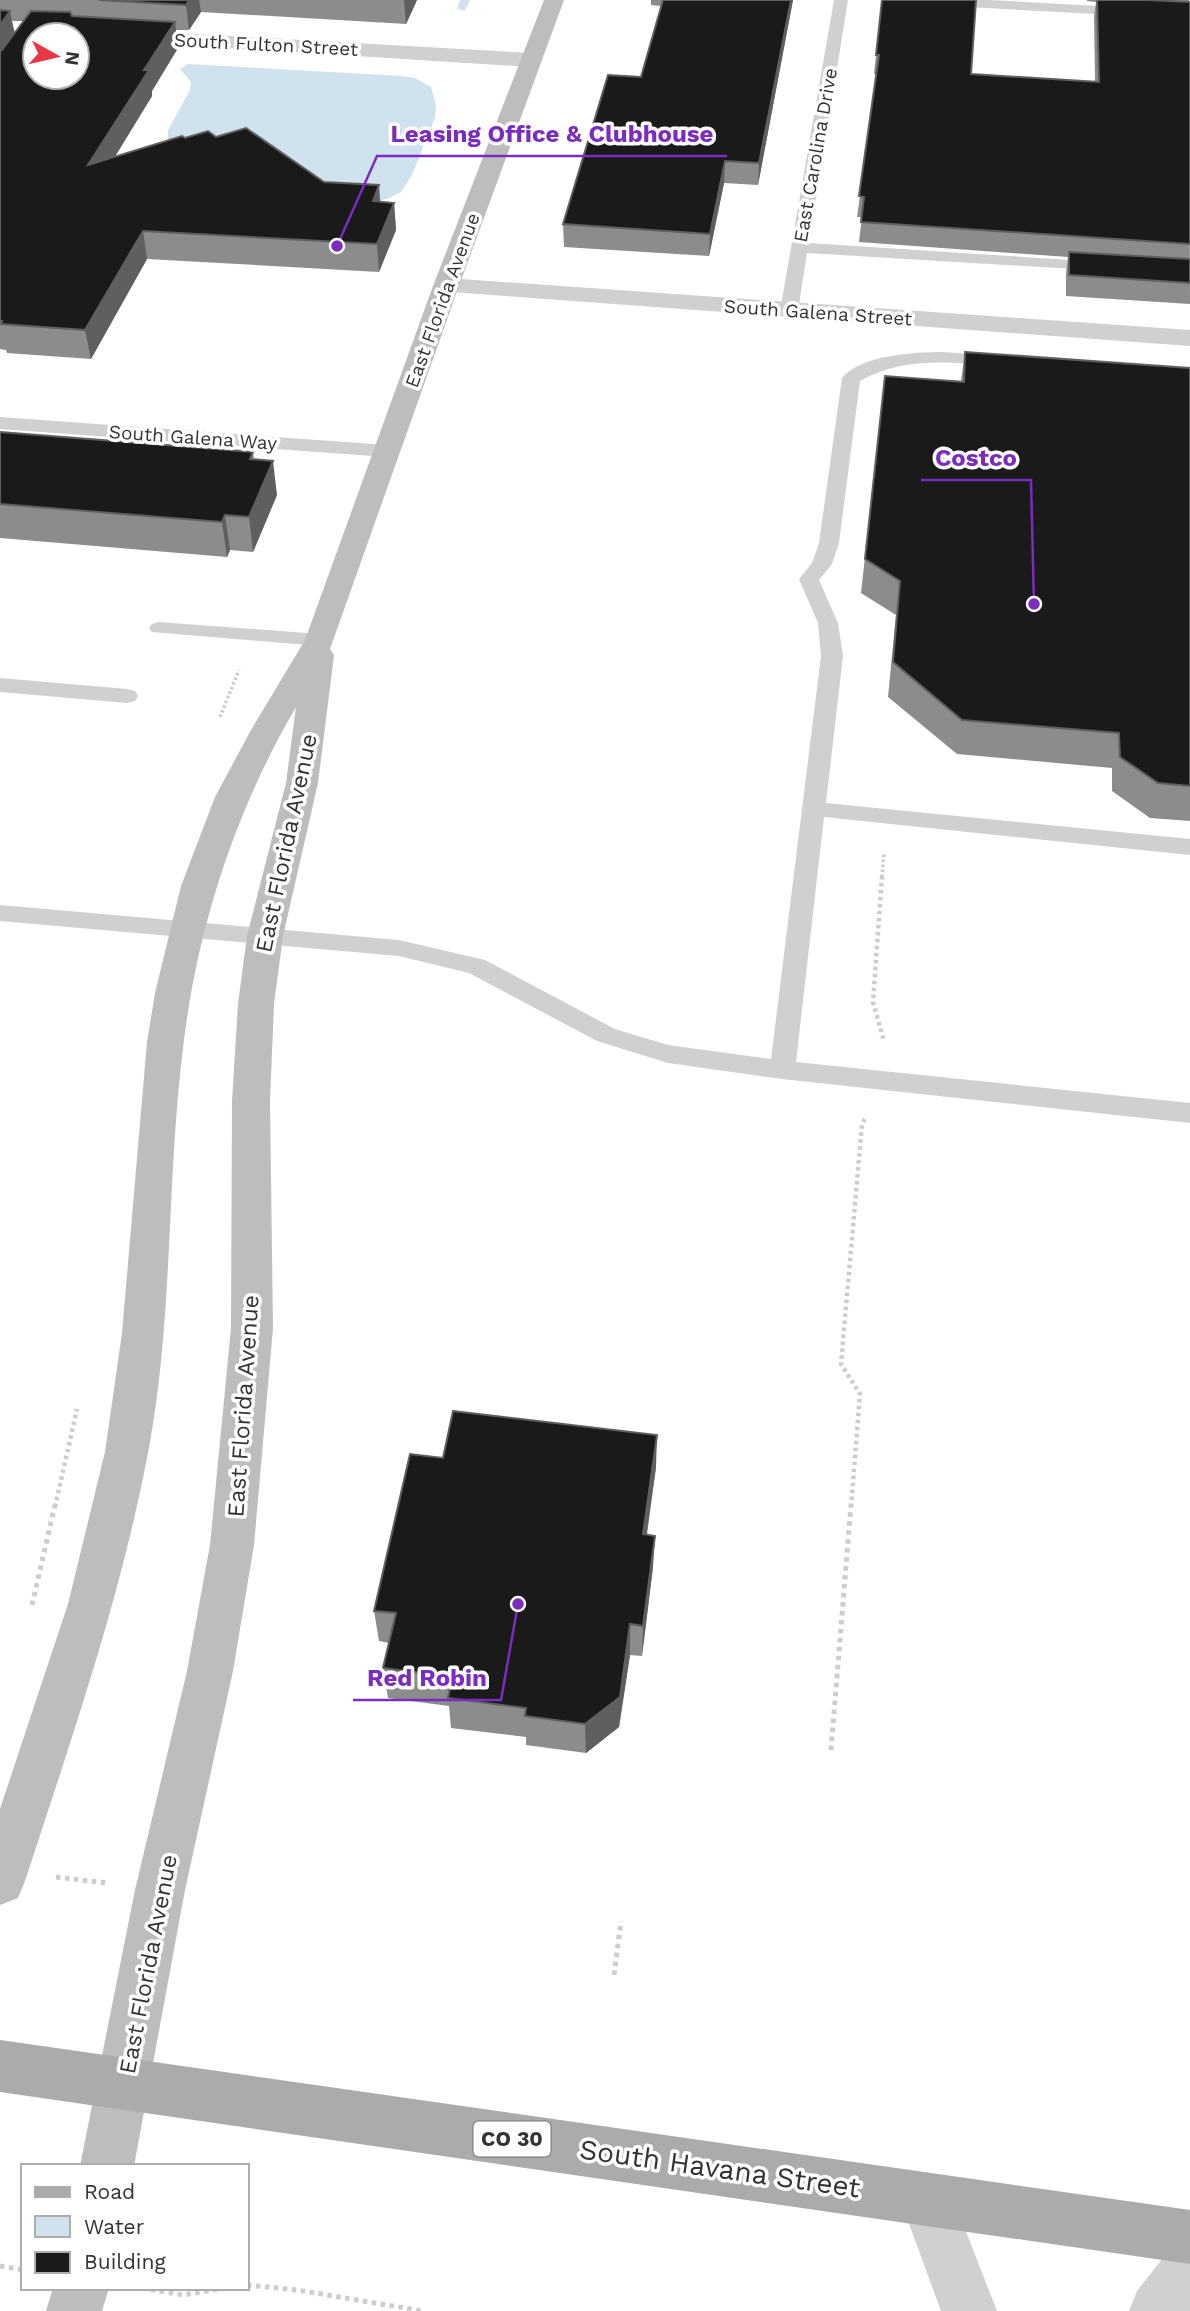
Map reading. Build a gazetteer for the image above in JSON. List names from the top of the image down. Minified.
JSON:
{"streets":{"main road":["East Florida Avenue","CO 30","South Havana Street"],"street":["South Fulton Street","South Galena Street"],"lane":["East Carolina Drive","South Galena Way"]},"crossings":[["South Fulton Street","East Florida Avenue"],["East Carolina Drive","South Galena Street"],["East Florida Avenue","South Galena Street"],["East Florida Avenue","South Galena Way"],["East Florida Avenue","South Havana Street"]],"places":["Leasing Office & Clubhouse","Costco","Red Robin"],"legend":["Road","Water","Building"],"north":"right"}
